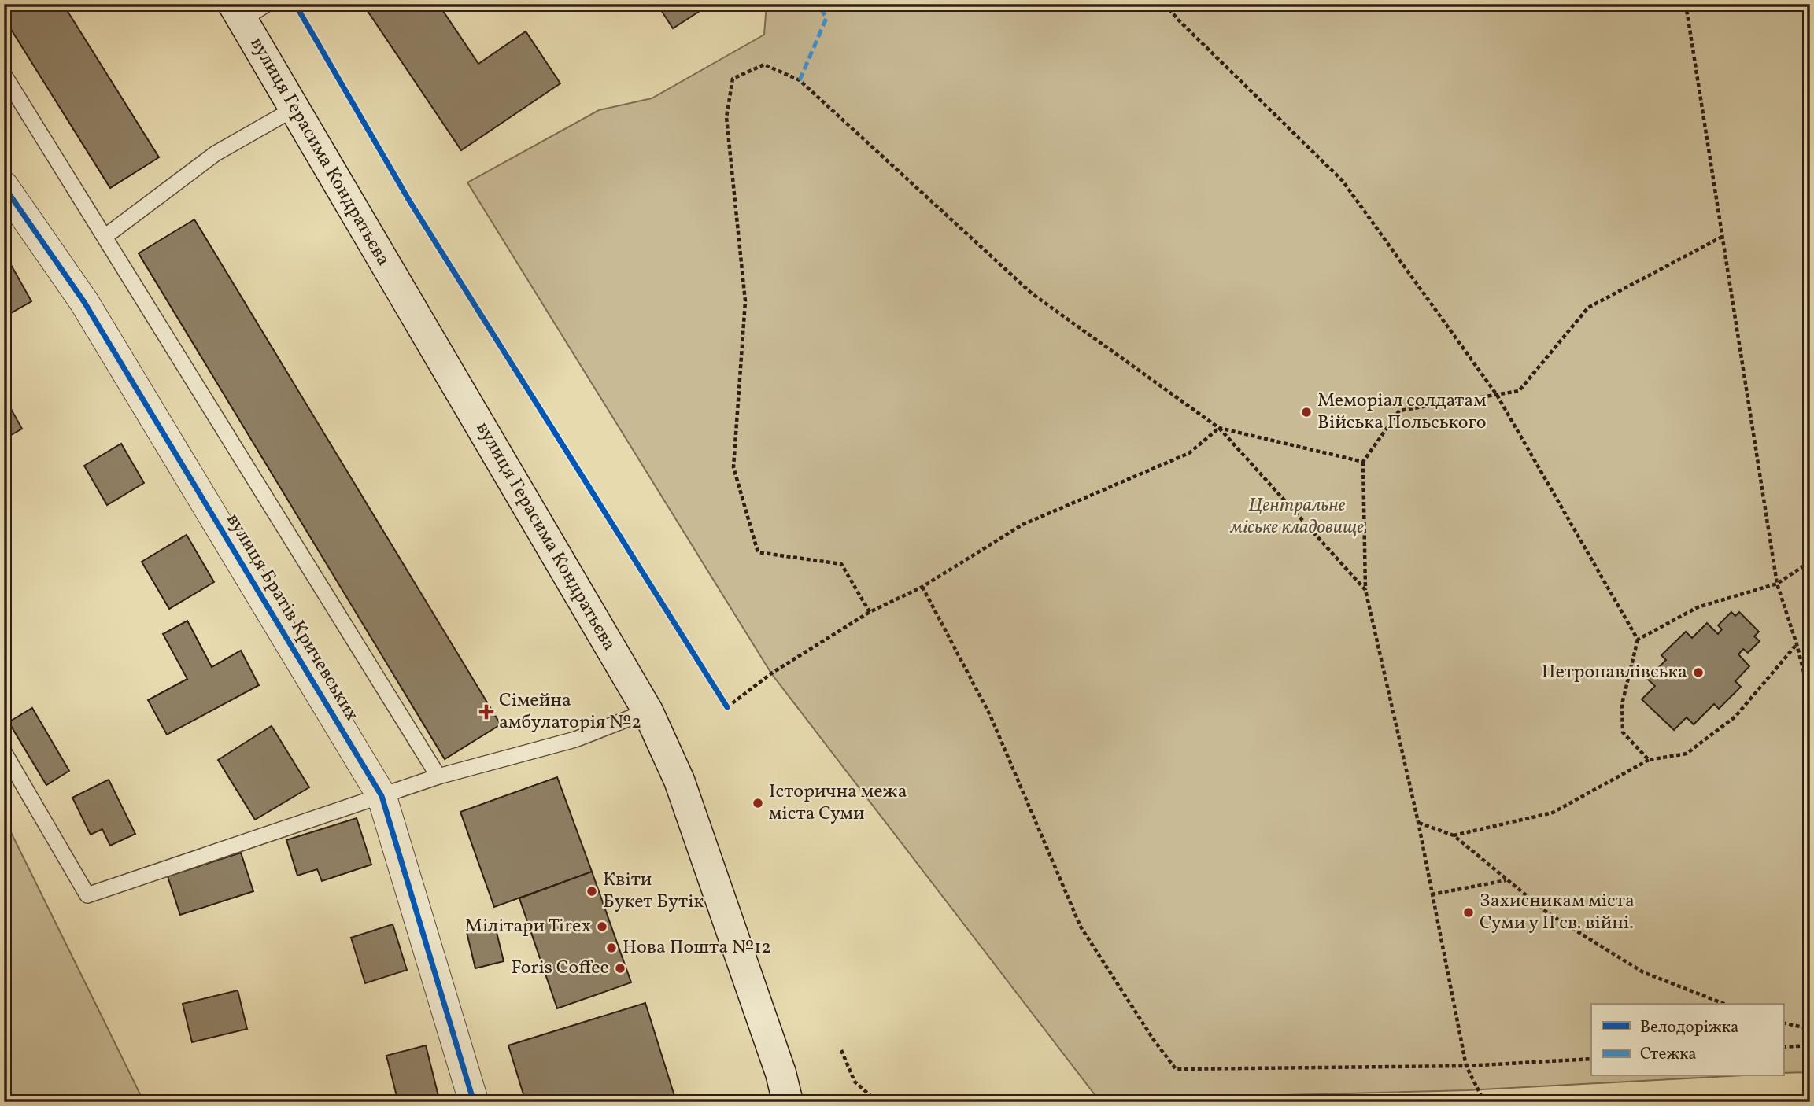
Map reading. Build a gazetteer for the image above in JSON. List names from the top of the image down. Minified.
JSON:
{"streets":{"main road":["вулиця Герасима Кондратьєва"],"street":["вулиця Братів Кричевських"]},"parks":["Центральне міське кладовище"],"places":{"other":["Меморіал солдатам Війська Польського","Петропавлівська","Історична межа міста Суми","Квіти Букет Бутік","Захисникам міста Суми у ІІ св. війні.","Мілітари Tirex","Нова Пошта №12","Foris Coffee"],"health":["Сімейна амбулаторія №2"]},"legend":["Велодоріжка","Стежка"]}
